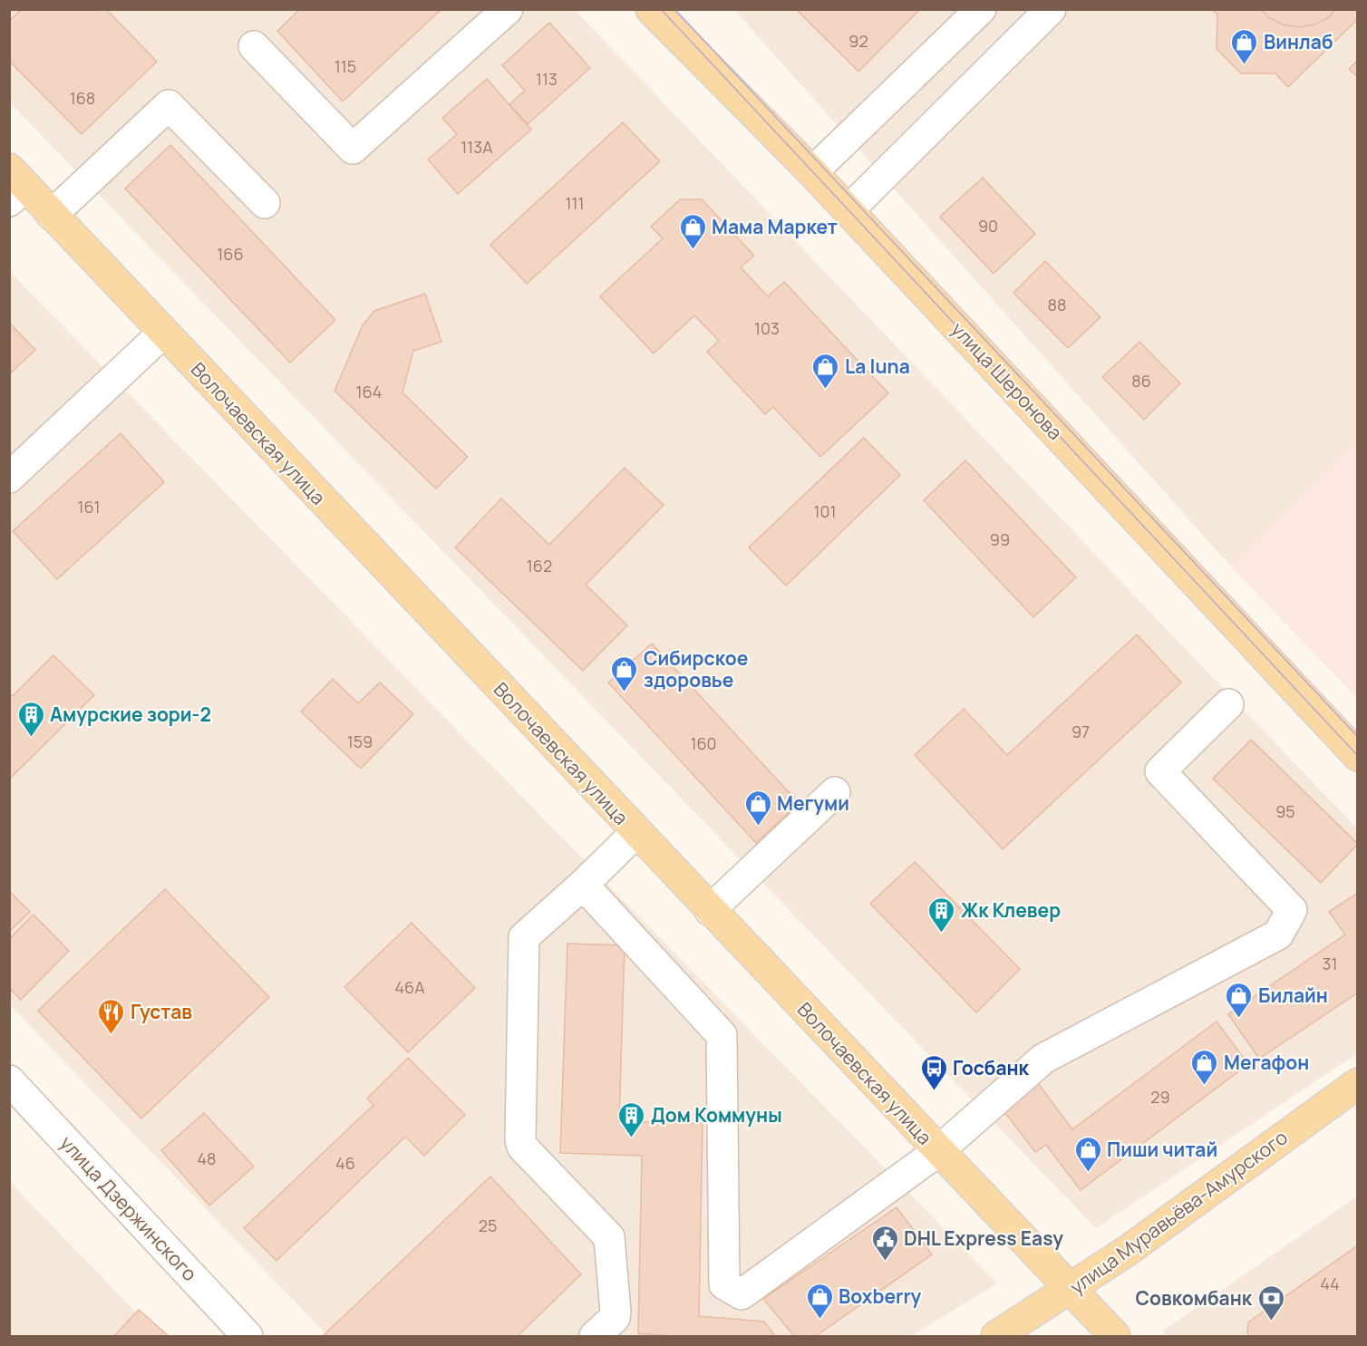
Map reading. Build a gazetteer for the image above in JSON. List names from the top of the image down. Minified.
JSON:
{"streets":{"main road":["улица Шеронова","Волочаевская улица","улица Муравьёва-Амурского"],"street":["улица Дзержинского"]},"crossings":[["Волочаевская улица","улица Муравьёва-Амурского"]],"places":{"shop":["Винлаб","Мама Маркет","La luna","Сибирское здоровье","Мегуми","Билайн","Мегафон","Пиши читай","Boxberry"],"building":["Амурские зори-2","Жк Клевер","Дом Коммуны"],"restaurant":["Густав"],"bus stop":["Госбанк"],"public building":["DHL Express Easy"],"bank":["Совкомбанк"]},"house_numbers":["92","115","113","168","113А","111","90","166","88","103","86","164","161","101","99","162","97","159","160","95","31","46А","29","48","46","25","44"]}
